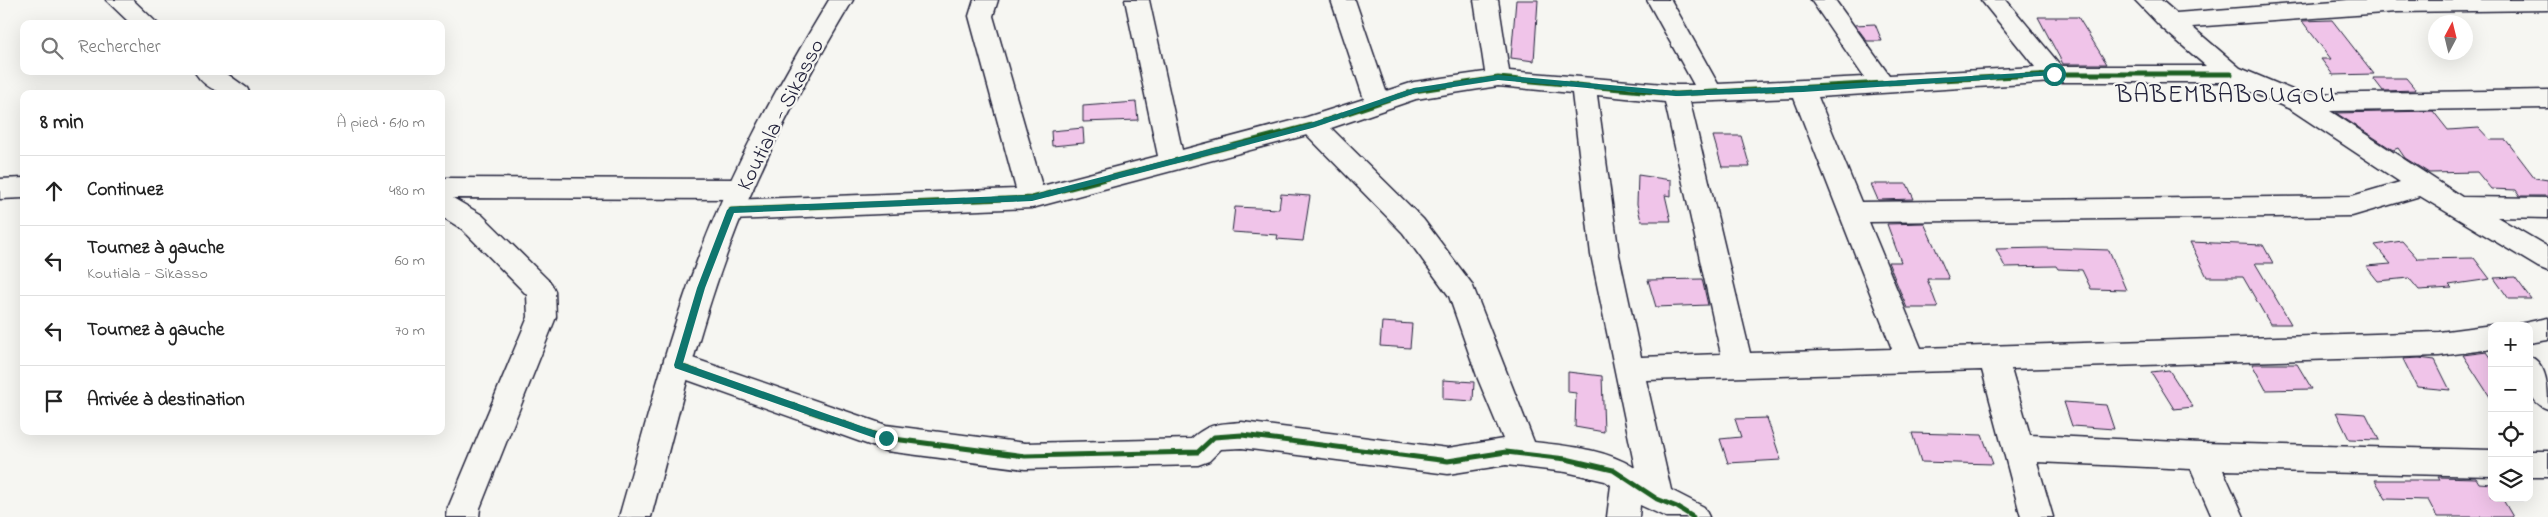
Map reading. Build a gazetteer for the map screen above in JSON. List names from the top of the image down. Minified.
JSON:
{"streets":{"street":["Koutiala - Sikasso"]},"districts":["BABEMBABOUGOU"],"north":"top","page":{"search":"Rechercher","heading":["8 min","À pied · 610 m"],"list":[["Continuez","480 m"],["Tournez à gauche","Koutiala - Sikasso","60 m"],["Tournez à gauche","70 m"],"Arrivée à destination"],"map_buttons":["+","−"]}}
